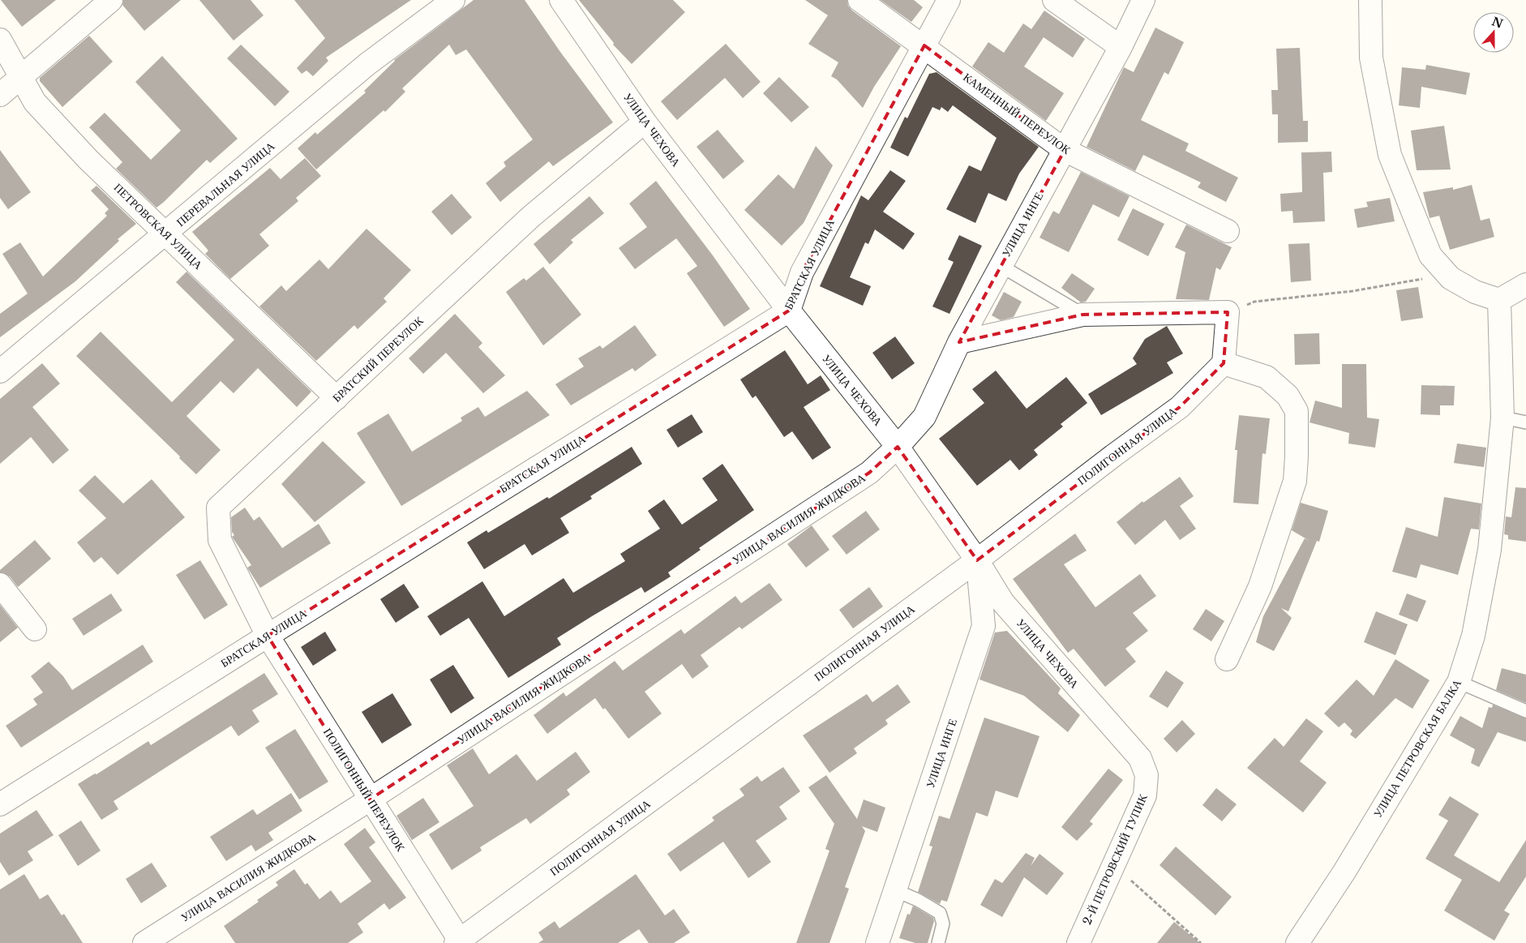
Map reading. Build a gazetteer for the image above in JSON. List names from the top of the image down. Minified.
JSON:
{"streets":{"street":["КАМЕННЫЙ ПЕРЕУЛОК","УЛИЦА ЧЕХОВА","ПЕРЕВАЛЬНАЯ УЛИЦА","УЛИЦА ИНГЕ","ПЕТРОВСКАЯ УЛИЦА","БРАТСКАЯ УЛИЦА","БРАТСКИЙ ПЕРЕУЛОК","ПОЛИГОННАЯ УЛИЦА","УЛИЦА ВАСИЛИЯ ЖИДКОВА","УЛИЦА ПЕТРОВСКАЯ БАЛКА","ПОЛИГОННЫЙ ПЕРЕУЛОК","2-Й ПЕТРОВСКИЙ ТУПИК"]},"crossings":[["КАМЕННЫЙ ПЕРЕУЛОК","УЛИЦА ИНГЕ"],["КАМЕННЫЙ ПЕРЕУЛОК","БРАТСКАЯ УЛИЦА"],["УЛИЦА ЧЕХОВА","УЛИЦА ИНГЕ"],["УЛИЦА ЧЕХОВА","БРАТСКАЯ УЛИЦА"],["УЛИЦА ЧЕХОВА","БРАТСКИЙ ПЕРЕУЛОК"],["УЛИЦА ЧЕХОВА","ПОЛИГОННАЯ УЛИЦА"],["УЛИЦА ЧЕХОВА","УЛИЦА ВАСИЛИЯ ЖИДКОВА"],["УЛИЦА ЧЕХОВА","2-Й ПЕТРОВСКИЙ ТУПИК"],["ПЕРЕВАЛЬНАЯ УЛИЦА","ПЕТРОВСКАЯ УЛИЦА"],["УЛИЦА ИНГЕ","ПОЛИГОННАЯ УЛИЦА"],["УЛИЦА ИНГЕ","УЛИЦА ВАСИЛИЯ ЖИДКОВА"],["ПЕТРОВСКАЯ УЛИЦА","БРАТСКИЙ ПЕРЕУЛОК"],["БРАТСКАЯ УЛИЦА","БРАТСКИЙ ПЕРЕУЛОК"],["БРАТСКАЯ УЛИЦА","ПОЛИГОННЫЙ ПЕРЕУЛОК"],["БРАТСКИЙ ПЕРЕУЛОК","ПОЛИГОННЫЙ ПЕРЕУЛОК"],["ПОЛИГОННАЯ УЛИЦА","ПОЛИГОННЫЙ ПЕРЕУЛОК"],["УЛИЦА ВАСИЛИЯ ЖИДКОВА","ПОЛИГОННЫЙ ПЕРЕУЛОК"]],"north":"top"}
